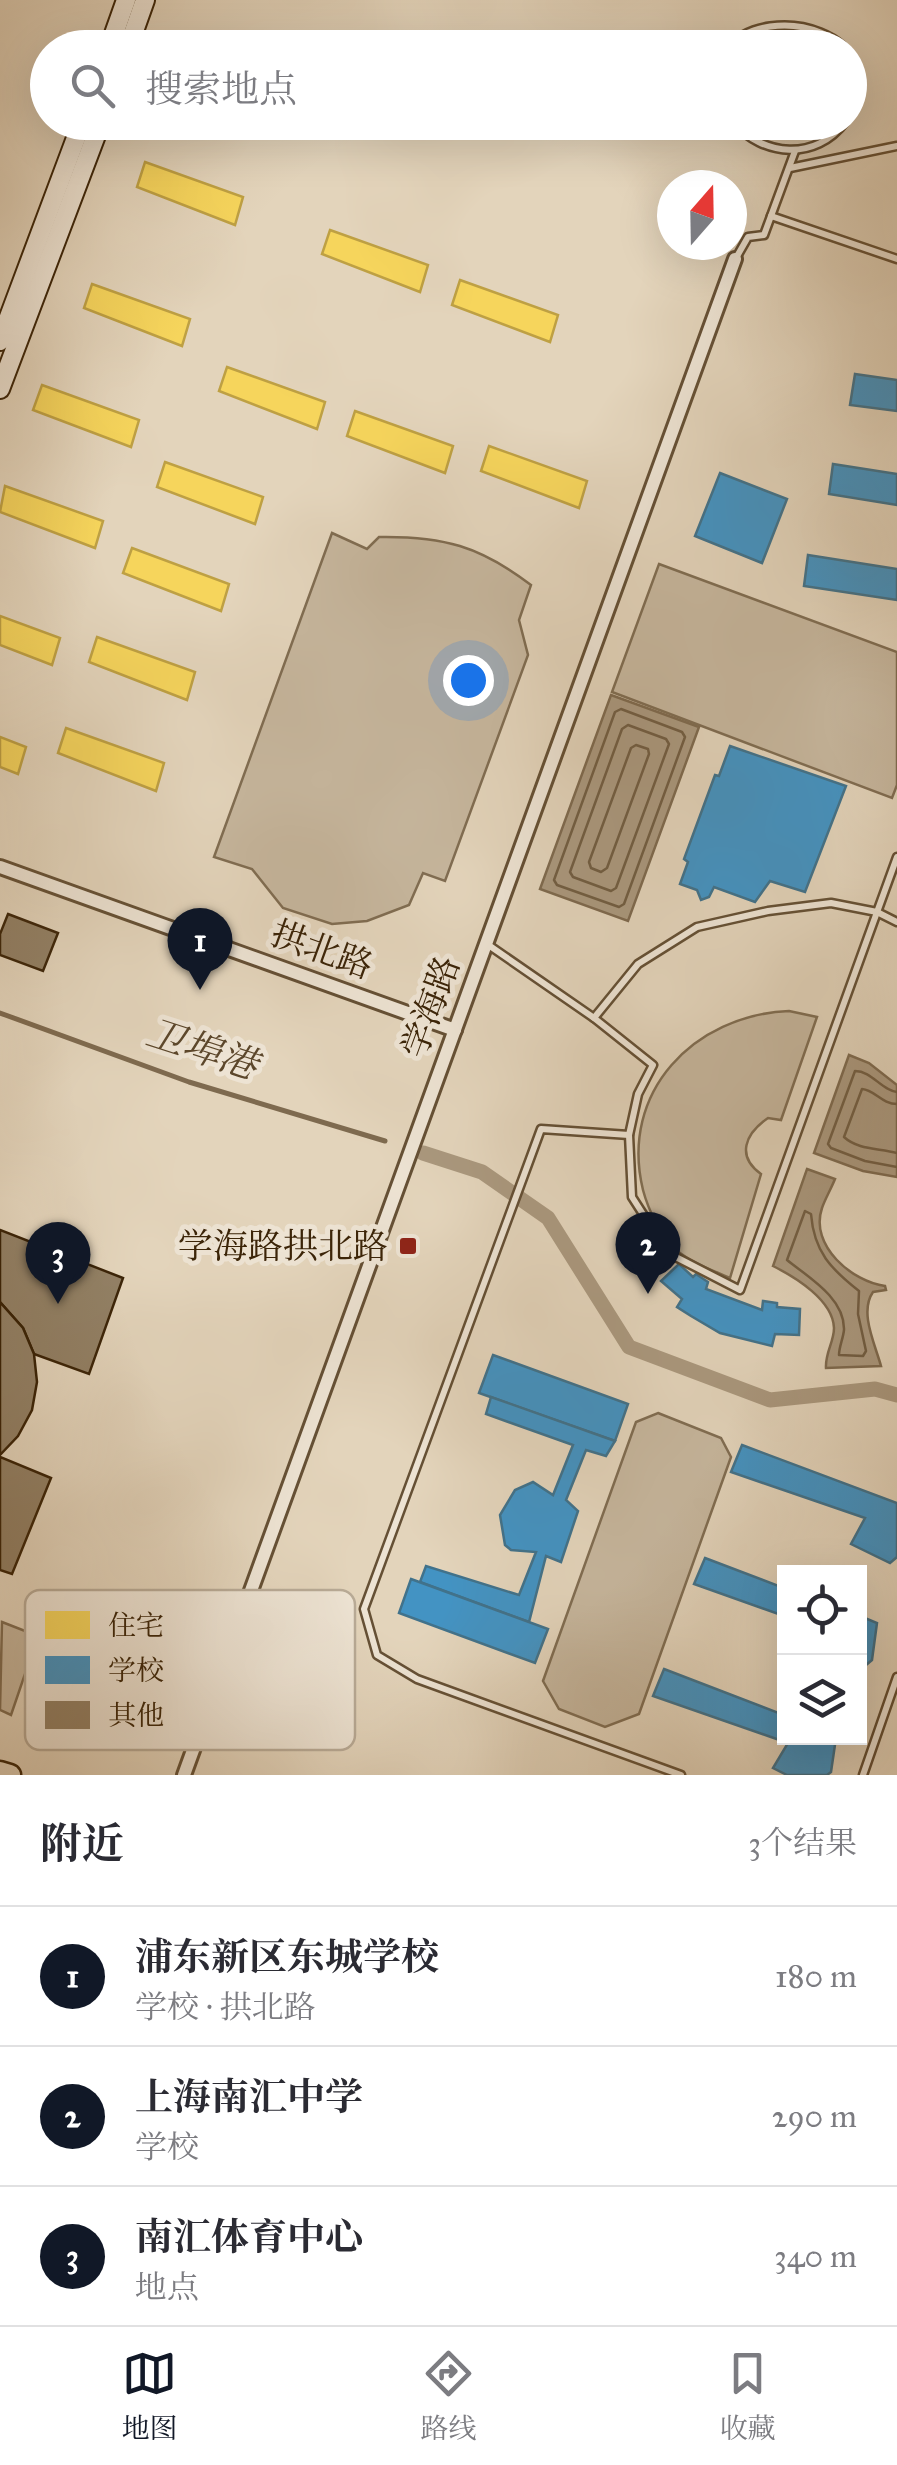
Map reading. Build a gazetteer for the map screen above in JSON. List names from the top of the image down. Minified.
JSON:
{"streets":{"street":["拱北路","学海路"]},"crossings":[["拱北路","学海路"]],"water":["卫埠港"],"places":{"transit":["学海路拱北路"]},"legend":["住宅","学校","其他"],"north":"top","page":{"search":"搜索地点","pins":["1","2","3"],"heading":["附近","3个结果"],"list":[{"mark":"1","name":"浦东新区东城学校","note":"学校 · 拱北路","value":"180 m"},{"mark":"2","name":"上海南汇中学","note":"学校","value":"290 m"},{"mark":"3","name":"南汇体育中心","note":"地点","value":"340 m"}],"nav":["地图","路线","收藏"]}}
